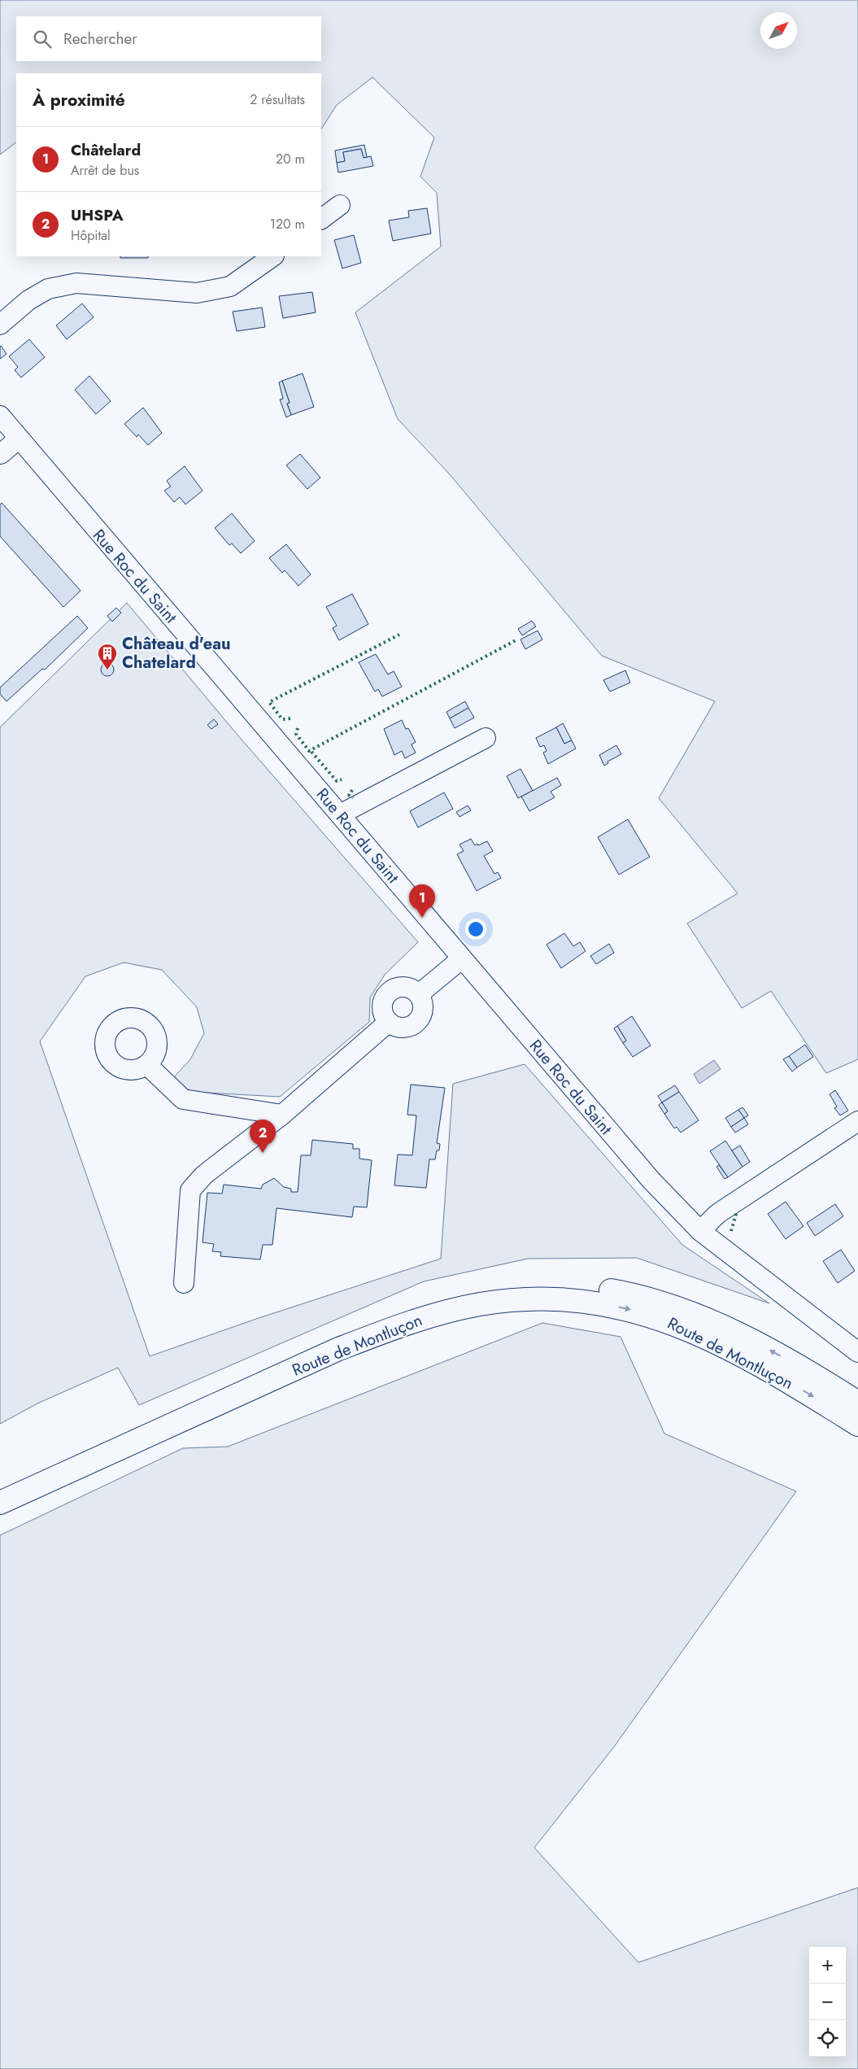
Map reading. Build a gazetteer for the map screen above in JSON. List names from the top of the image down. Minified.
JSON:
{"streets":{"main road":["Route de Montluçon"],"street":["Rue Roc du Saint"]},"places":{"building":["Château d'eau Chatelard"]},"north":"top right","page":{"search":"Rechercher","heading":["À proximité","2 résultats"],"list":[{"mark":"1","name":"Châtelard","note":"Arrêt de bus","value":"20 m"},{"mark":"2","name":"UHSPA","note":"Hôpital","value":"120 m"}],"pins":["1","2"],"map_buttons":["+","−"]}}
